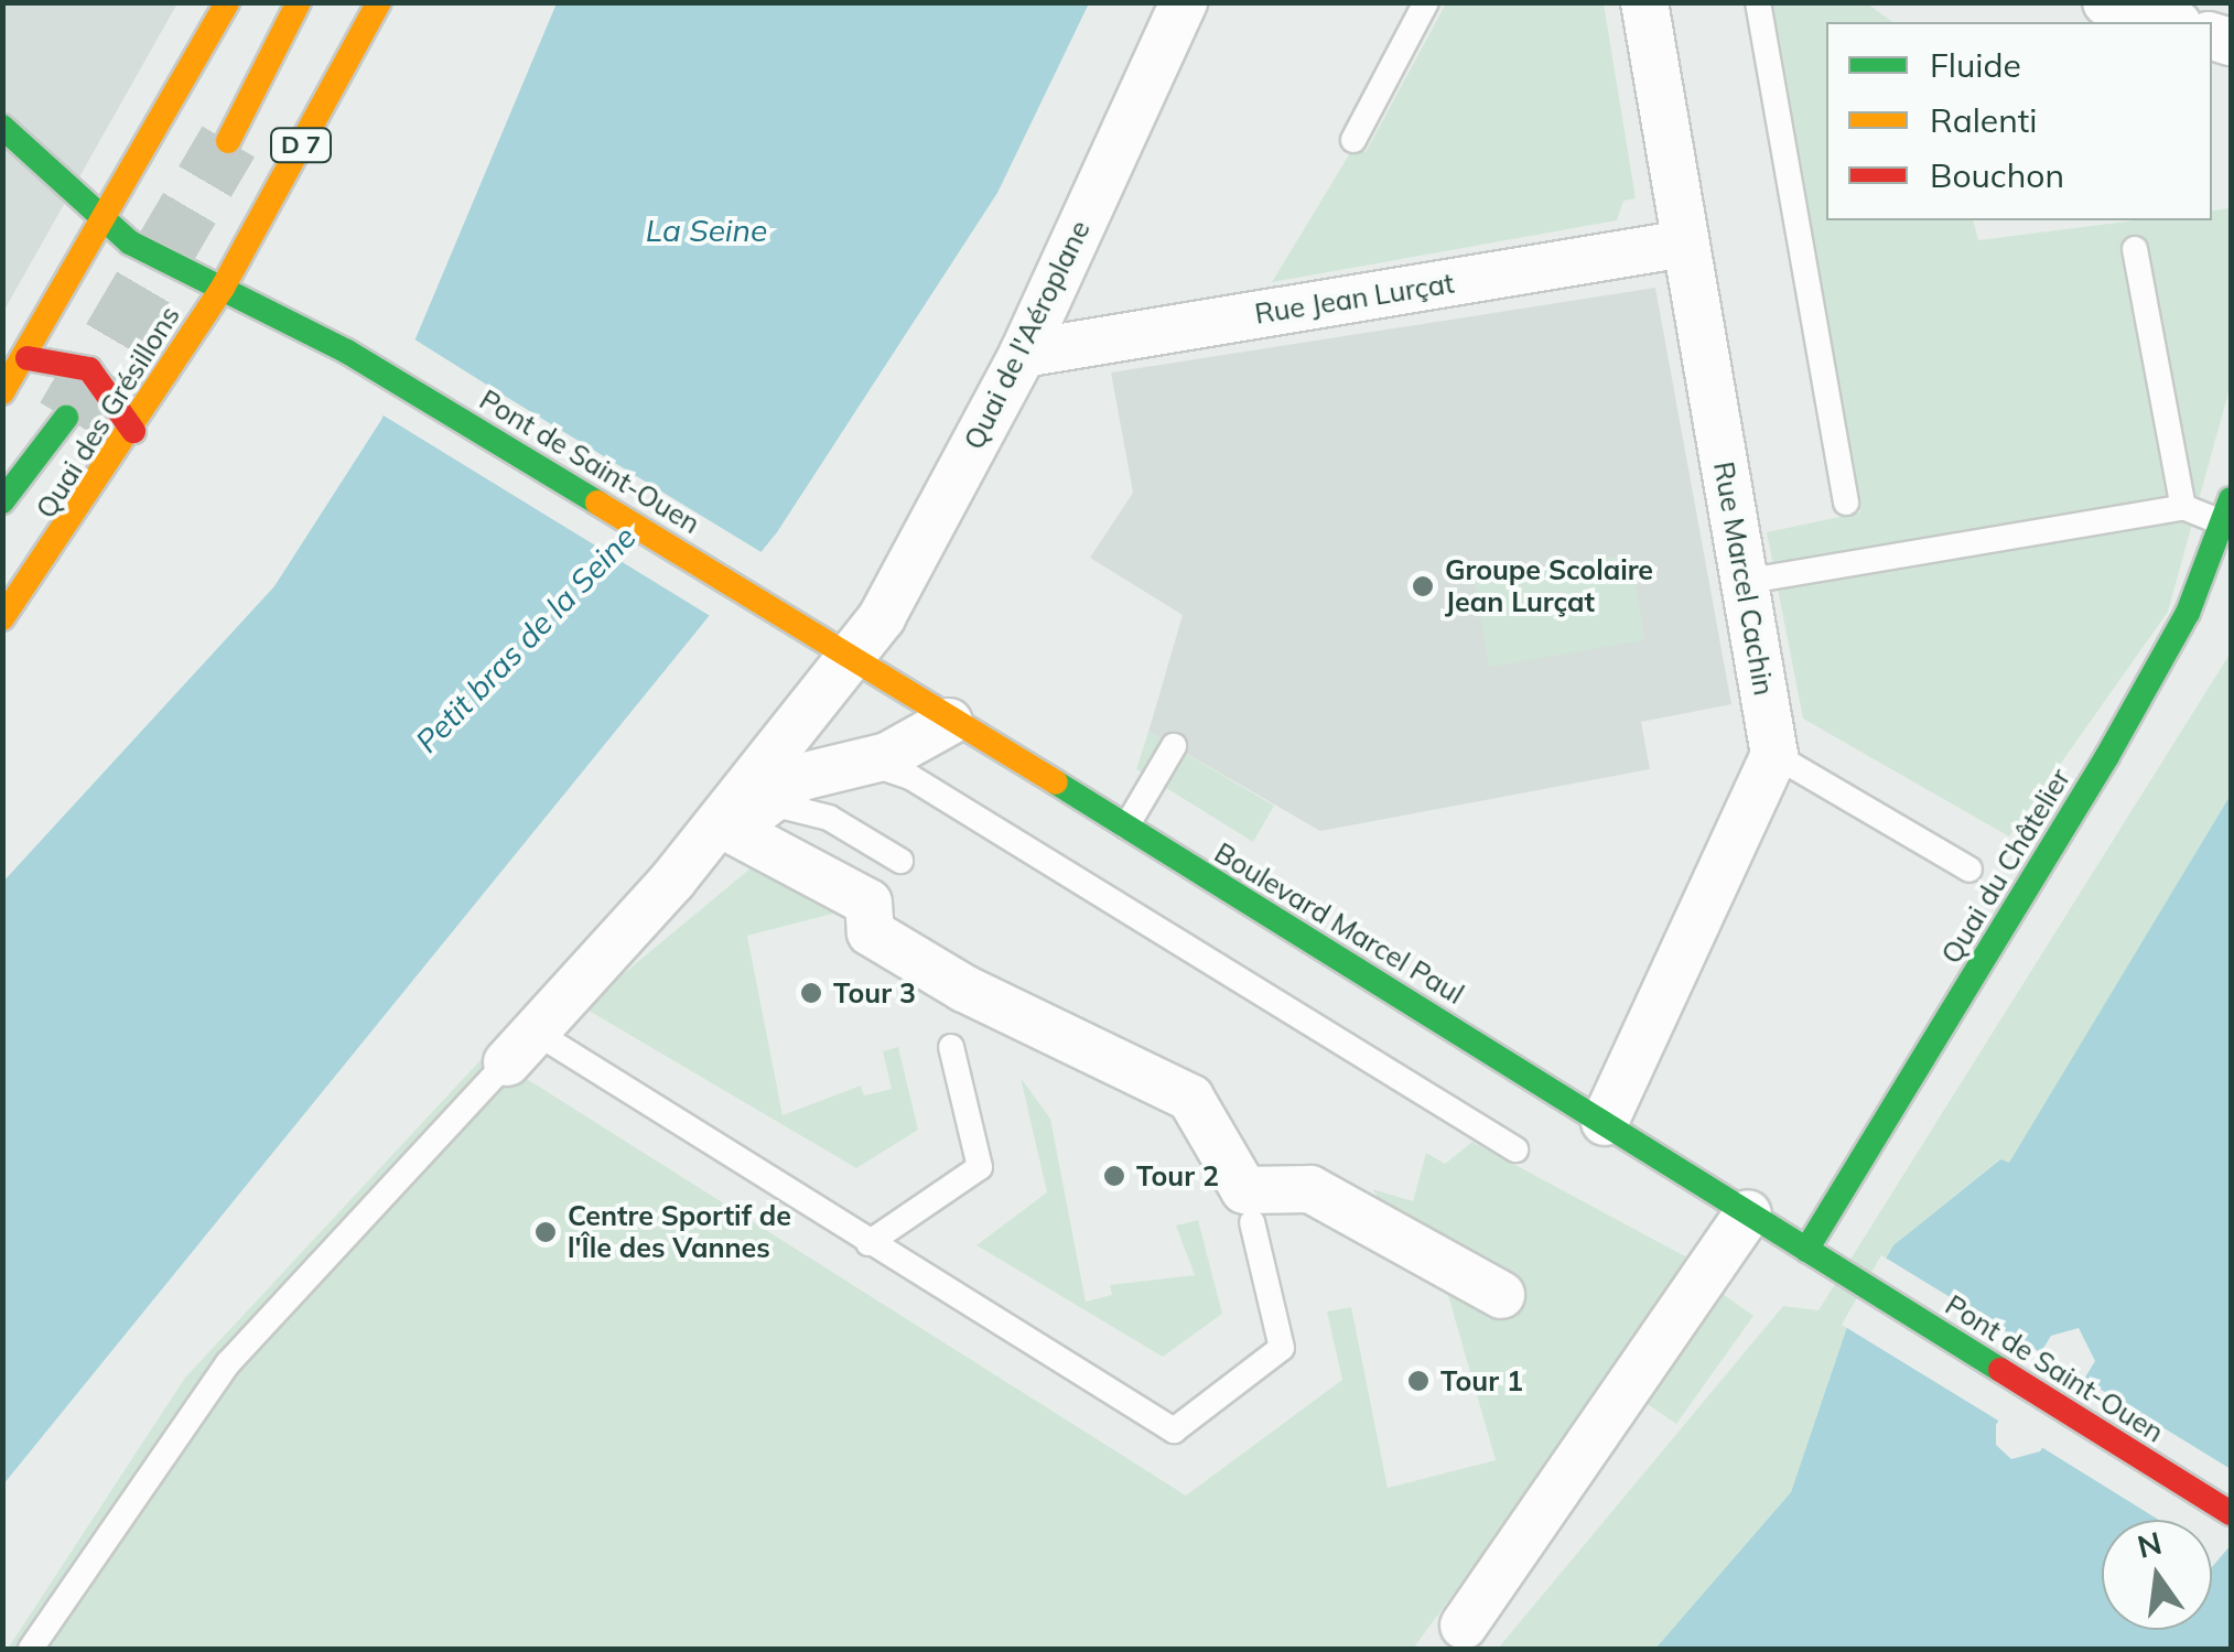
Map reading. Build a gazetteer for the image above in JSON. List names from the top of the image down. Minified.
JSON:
{"streets":{"main road":["D 7","Quai des Grésillons","Pont de Saint-Ouen","Quai du Châtelier","Boulevard Marcel Paul"],"street":["Rue Jean Lurçat","Quai de l'Aéroplane","Rue Marcel Cachin"]},"crossings":[["D 7","Quai des Grésillons"],["D 7","Pont de Saint-Ouen"],["Rue Jean Lurçat","Quai de l'Aéroplane"],["Rue Jean Lurçat","Rue Marcel Cachin"],["Quai de l'Aéroplane","Boulevard Marcel Paul"],["Quai des Grésillons","Pont de Saint-Ouen"],["Pont de Saint-Ouen","Boulevard Marcel Paul"],["Quai du Châtelier","Boulevard Marcel Paul"]],"water":["La Seine","Petit bras de la Seine"],"places":["Groupe Scolaire Jean Lurçat","Tour 3","Tour 2","Centre Sportif de l'Île des Vannes","Tour 1"],"legend":["Fluide","Ralenti","Bouchon"],"north":"top"}
